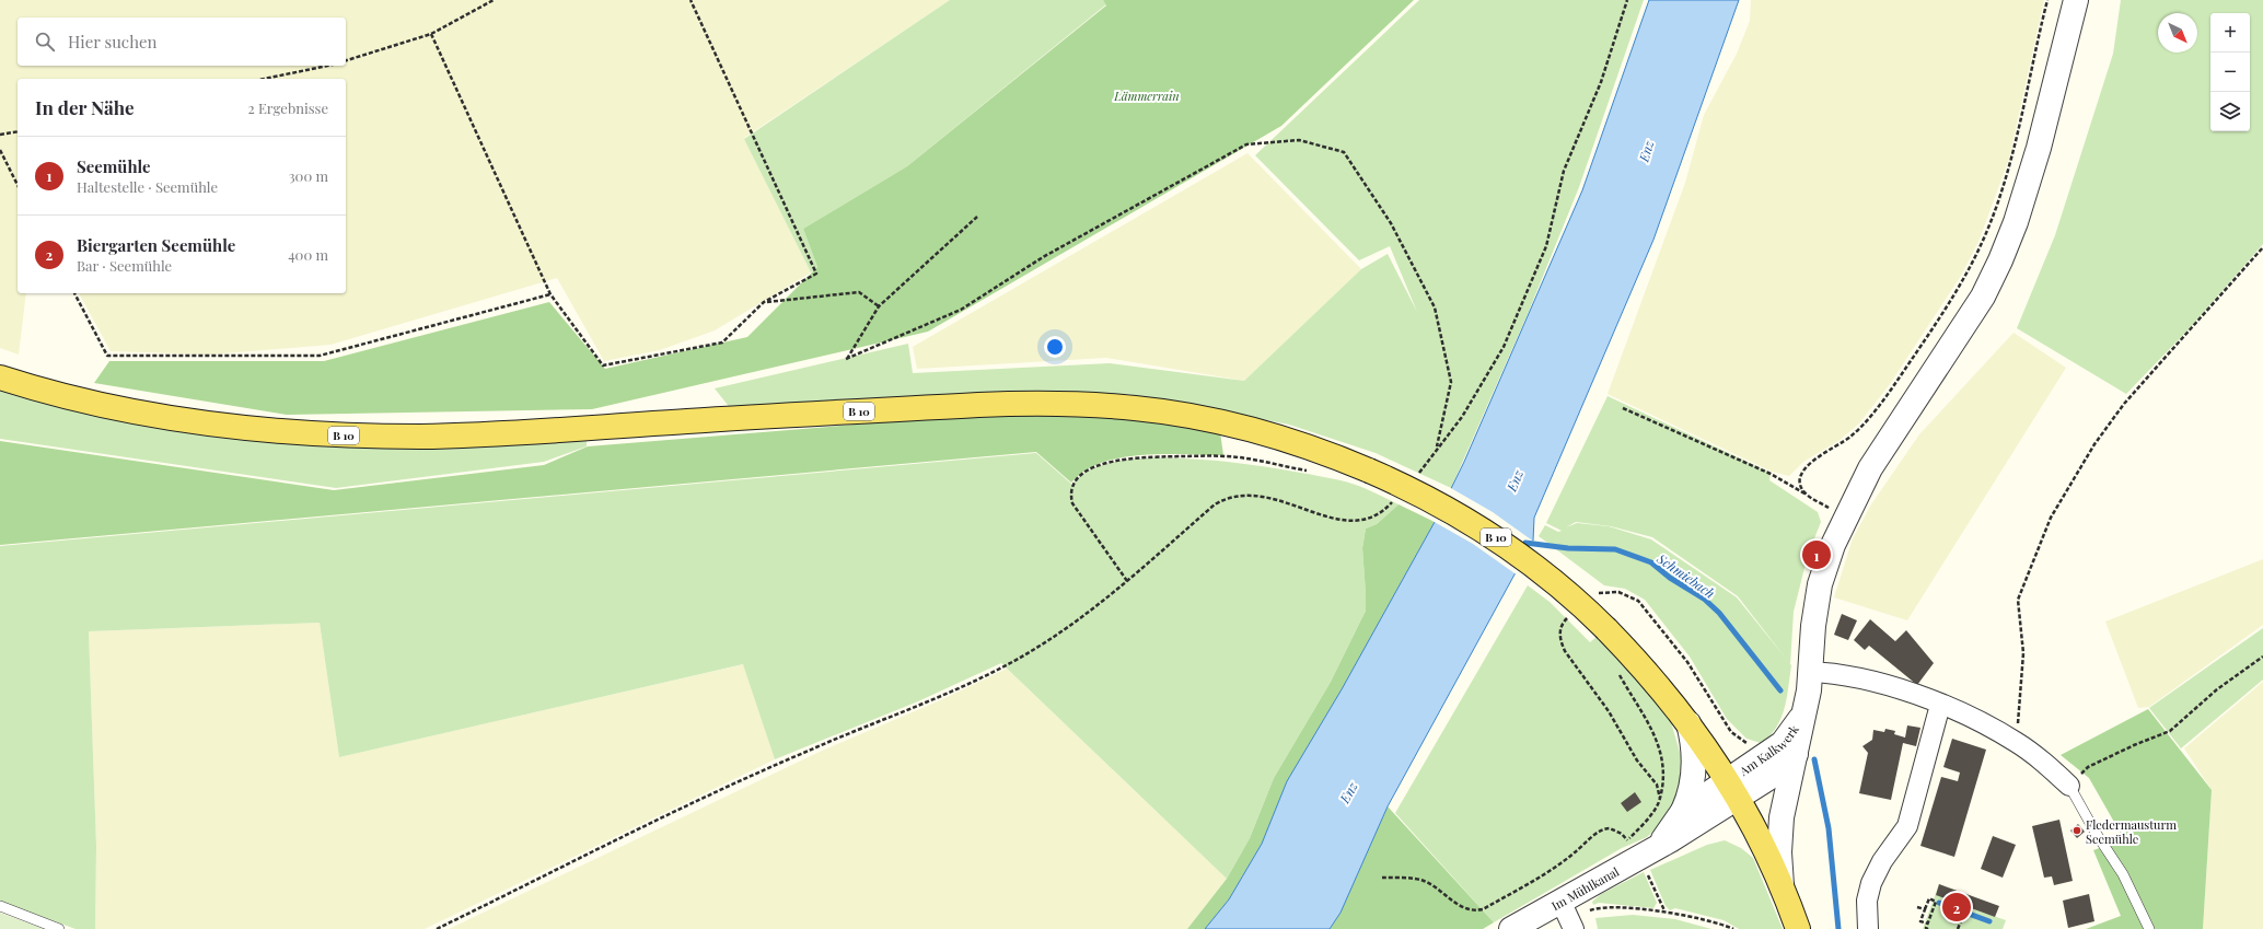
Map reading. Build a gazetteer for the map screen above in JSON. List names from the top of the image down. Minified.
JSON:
{"streets":{"main road":["B 10"],"street":["Am Kalkwerk","Im Mühlkanal"]},"crossings":[["B 10","Am Kalkwerk"],["B 10","Im Mühlkanal"],["Am Kalkwerk","Im Mühlkanal"]],"water":["Enz","Schmiebach"],"parks":["Lämmerrain"],"places":["Fledermausturm Seemühle"],"north":"bottom right","page":{"map_buttons":["+","−"],"search":"Hier suchen","heading":["In der Nähe","2 Ergebnisse"],"list":[{"mark":"1","name":"Seemühle","note":"Haltestelle · Seemühle","value":"300 m"},{"mark":"2","name":"Biergarten Seemühle","note":"Bar · Seemühle","value":"400 m"}],"pins":["1","2"]}}
